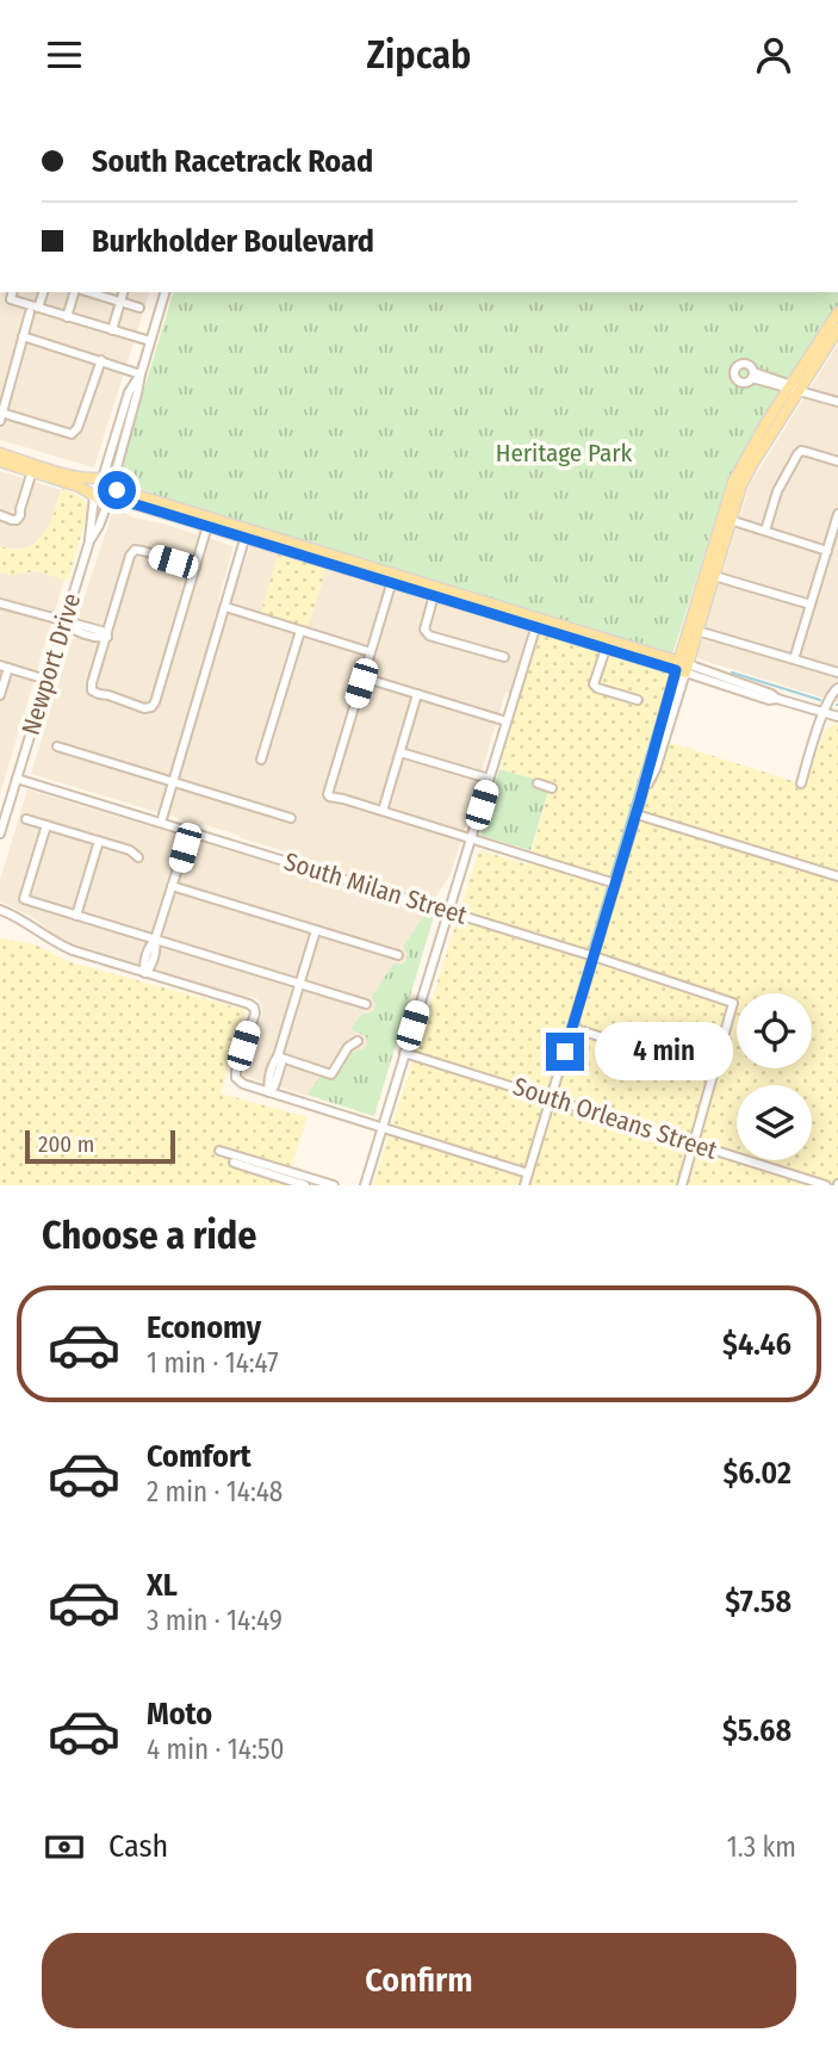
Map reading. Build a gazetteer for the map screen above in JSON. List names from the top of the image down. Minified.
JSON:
{"streets":{"street":["Newport Drive","South Milan Street","South Orleans Street"]},"crossings":[["Newport Drive","South Milan Street"]],"parks":["Heritage Park"],"scale_bar":"200 m","page":{"header":"Zipcab","banner":["South Racetrack Road","Burkholder Boulevard"],"bubble":"4 min","scale":"200 m","heading":"Choose a ride","list":[{"name":"Economy","note":"1 min · 14:47","value":"$4.46"},{"name":"Comfort","note":"2 min · 14:48","value":"$6.02"},{"name":"XL","note":"3 min · 14:49","value":"$7.58"},{"name":"Moto","note":"4 min · 14:50","value":"$5.68"}],"pay":["Cash","1.3 km"],"buttons":"Confirm"}}
